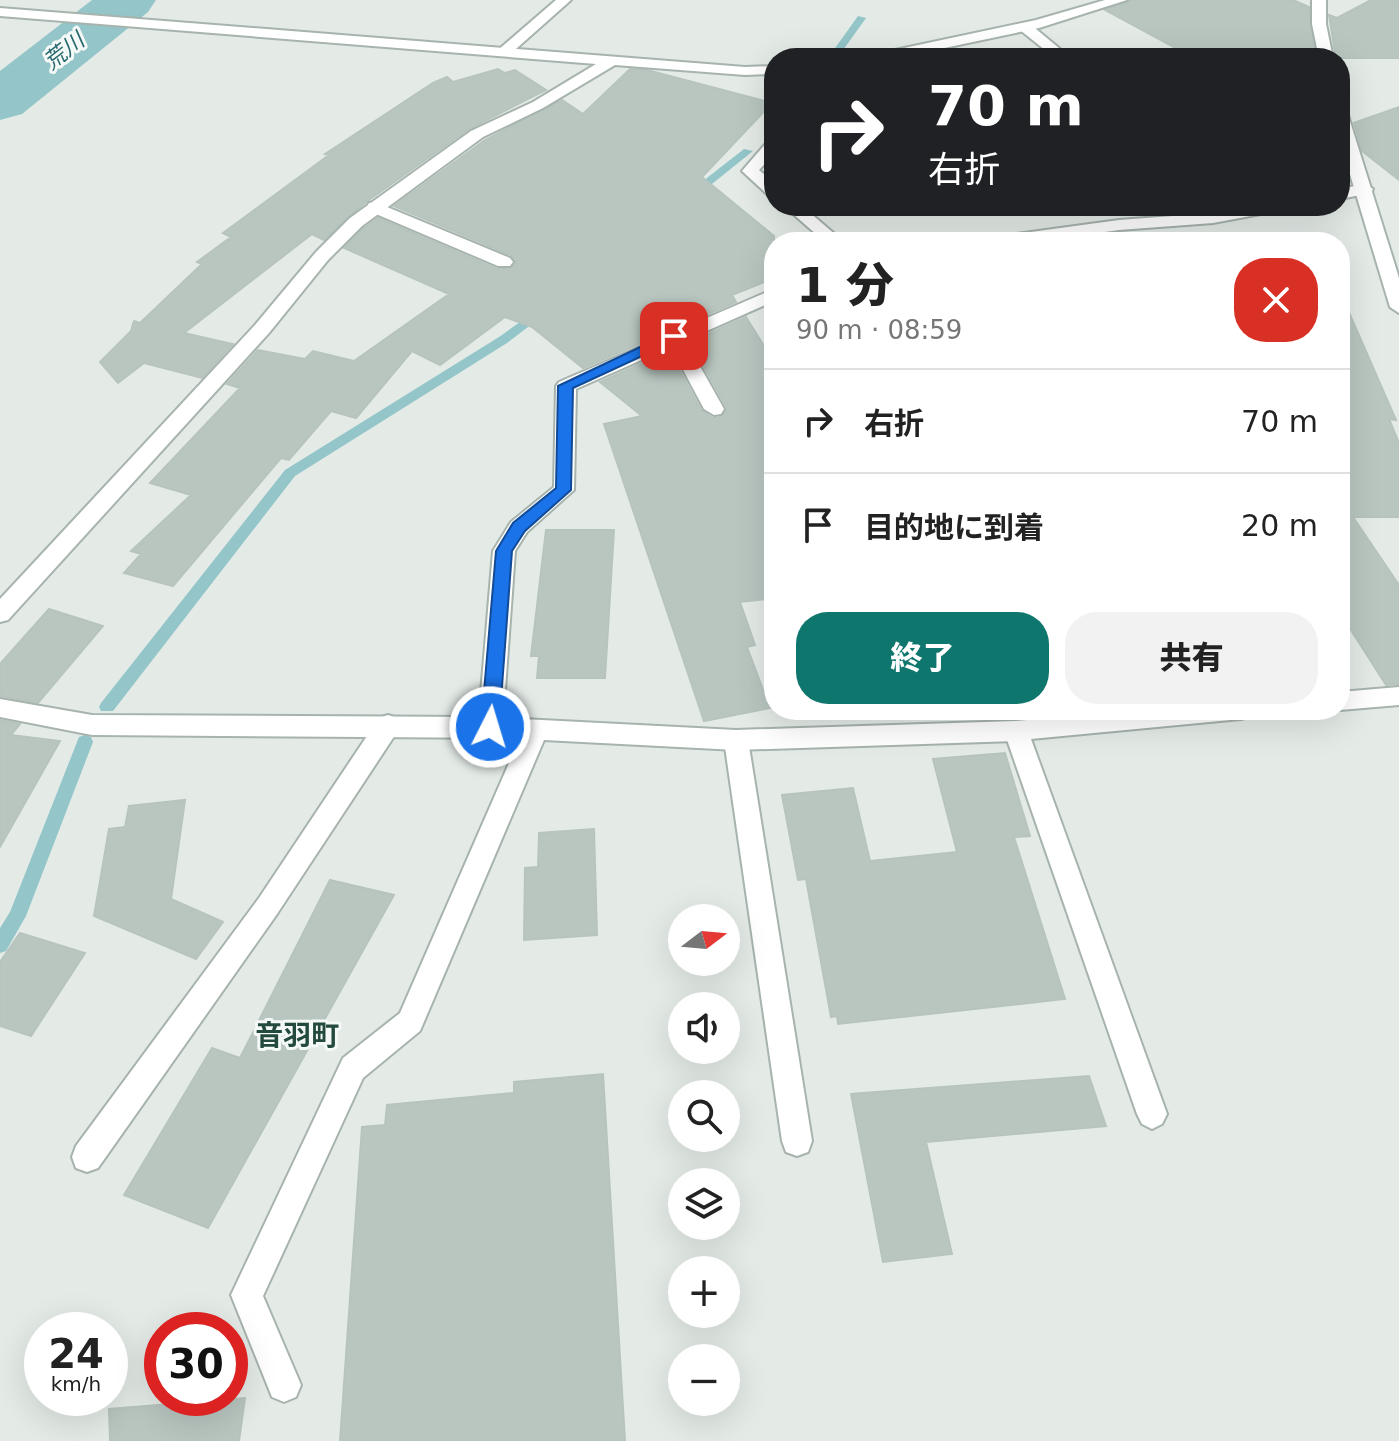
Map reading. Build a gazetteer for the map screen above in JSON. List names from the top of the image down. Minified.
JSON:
{"districts":["音羽町"],"water":["荒川"],"north":"right","page":{"turn":["70 m","右折"],"heading":["1 分","90 m · 08:59"],"list":[{"name":"右折","value":"70 m"},{"name":"目的地に到着","value":"20 m"}],"buttons":["終了","共有"],"map_buttons":["+","−"],"speed":"24 km/h","limit":"30"}}
